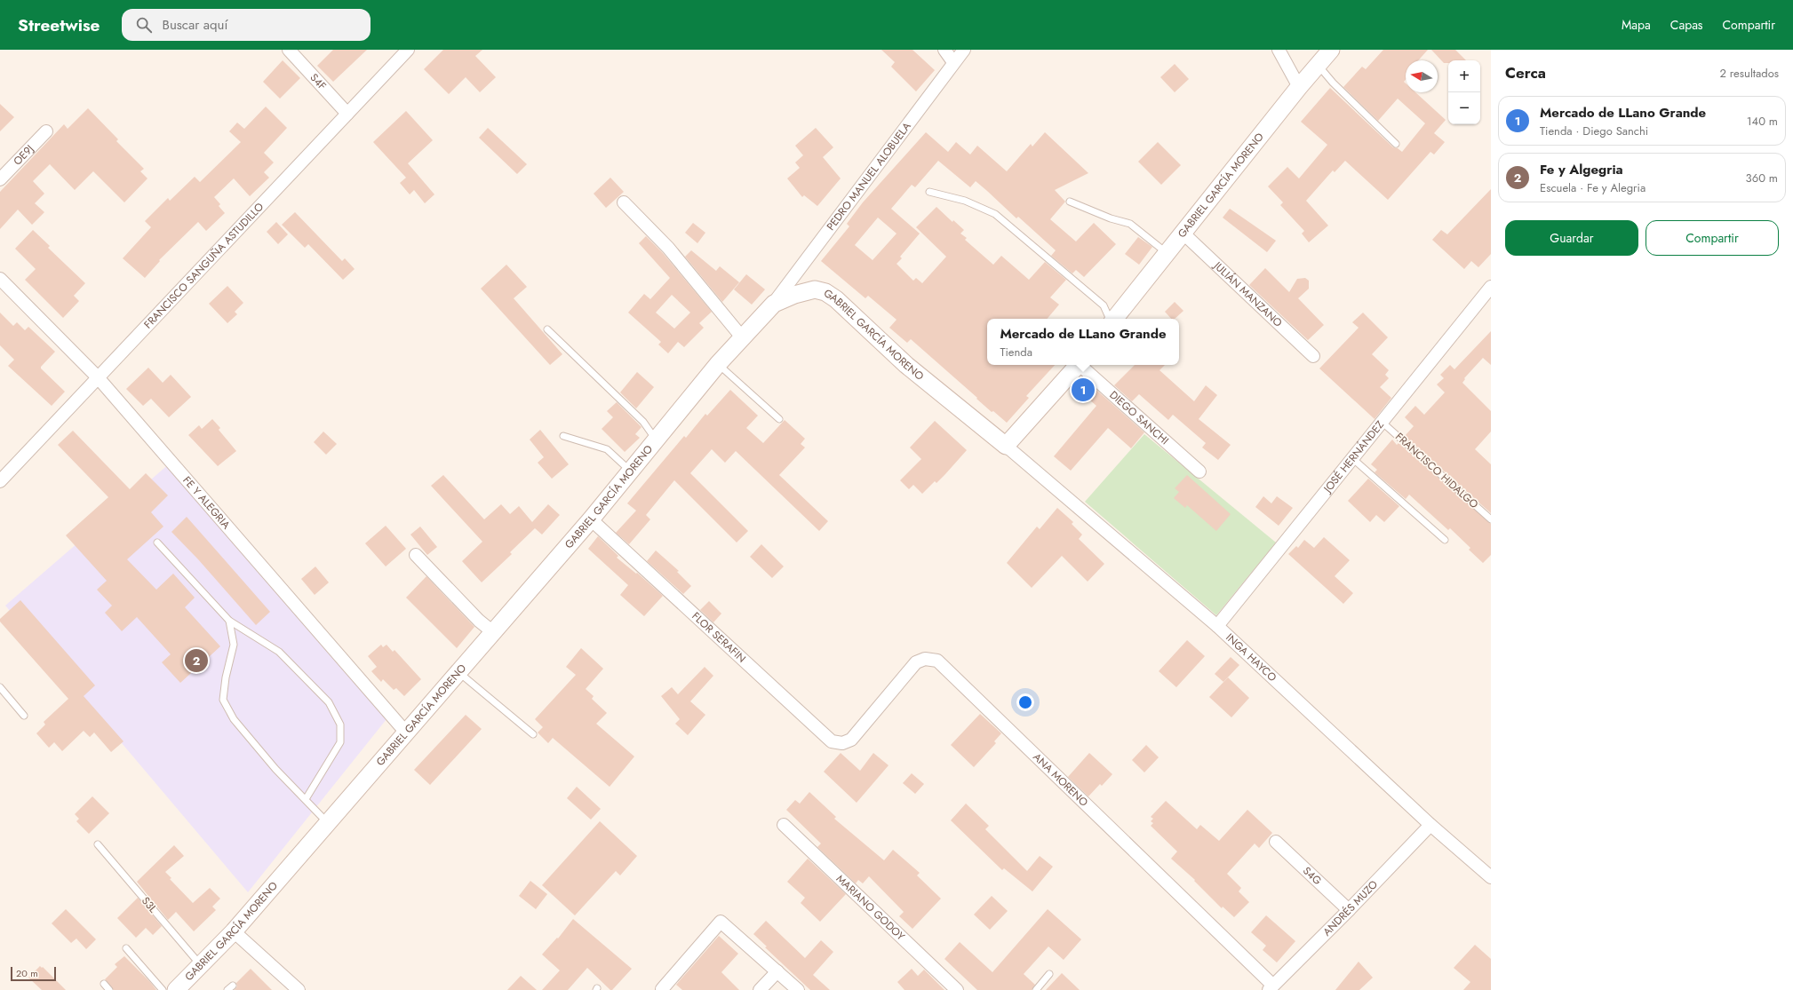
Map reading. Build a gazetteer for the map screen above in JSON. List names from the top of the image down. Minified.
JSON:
{"streets":{"street":["S4F","OE9J","PEDRO MANUEL ALOBUELA","GABRIEL GARCÍA MORENO","FRANCISCO SANGUÑA ASTUDILLO","JULIÁN MANZANO","DIEGO SANCHI","JOSÉ HERNÁNDEZ","FE Y ALEGRIA","FLOR SERAFIN","INGA HAYCO","ANA MORENO","S4G","MARIANO GODOY","ANDRÉS MUZO"],"lane":["FRANCISCO HIDALGO","S3L"]},"crossings":[["S4F","FRANCISCO SANGUÑA ASTUDILLO"],["PEDRO MANUEL ALOBUELA","GABRIEL GARCÍA MORENO"],["GABRIEL GARCÍA MORENO","JULIÁN MANZANO"],["GABRIEL GARCÍA MORENO","FE Y ALEGRIA"],["GABRIEL GARCÍA MORENO","FLOR SERAFIN"],["GABRIEL GARCÍA MORENO","INGA HAYCO"],["GABRIEL GARCÍA MORENO","S3L"],["FRANCISCO SANGUÑA ASTUDILLO","FE Y ALEGRIA"],["JOSÉ HERNÁNDEZ","FRANCISCO HIDALGO"],["JOSÉ HERNÁNDEZ","INGA HAYCO"],["FLOR SERAFIN","ANA MORENO"],["INGA HAYCO","ANDRÉS MUZO"],["ANA MORENO","ANDRÉS MUZO"],["S4G","ANDRÉS MUZO"]],"scale_bar":"20 m","north":"left","page":{"header":"Streetwise","search":"Buscar aquí","nav":["Mapa","Capas","Compartir"],"heading":["Cerca","2 resultados"],"map_buttons":["+","−"],"list":[{"mark":"1","name":"Mercado de LLano Grande","note":"Tienda · Diego Sanchi","value":"140 m"},{"mark":"2","name":"Fe y Algegria","note":"Escuela · Fe y Alegria","value":"360 m"}],"buttons":["Guardar","Compartir"],"popup":["Mercado de LLano Grande","Tienda"],"pins":["1","2"],"scale":"20 m"}}
